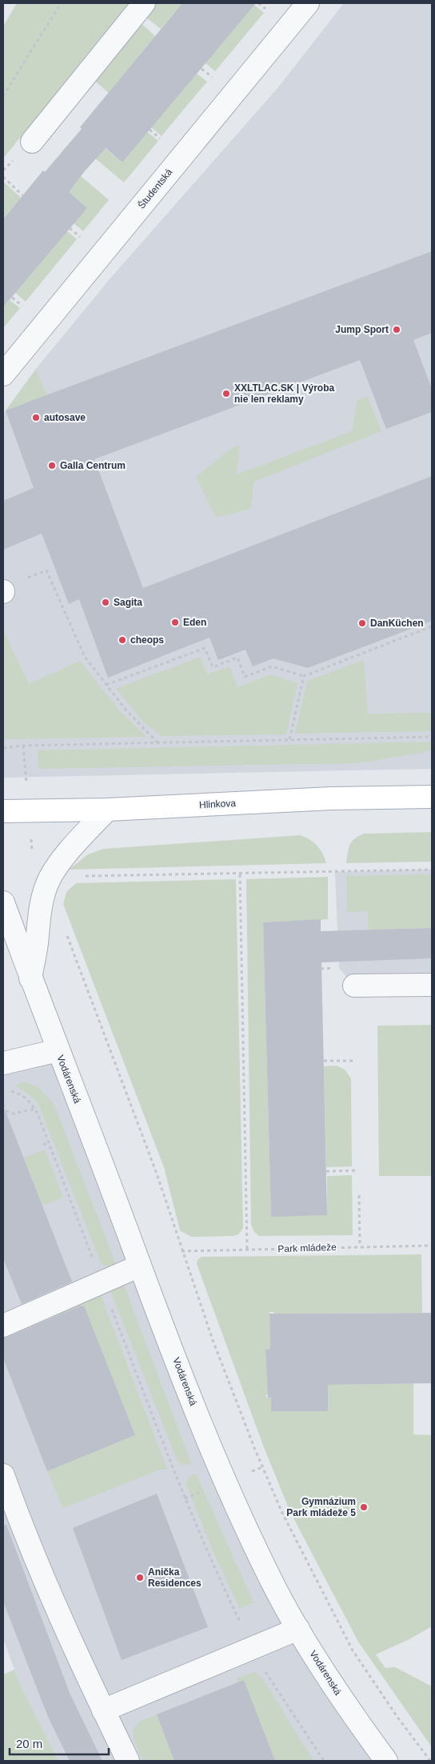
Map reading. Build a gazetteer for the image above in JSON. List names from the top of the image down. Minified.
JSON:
{"streets":{"main road":["Hlinkova"],"street":["Študentská","Vodárenská"],"path":["Park mládeže"]},"places":["Jump Sport","XXLTLAC.SK | Výroba nie len reklamy","autosave","Galla Centrum","Sagita","Eden","DanKüchen","cheops","Gymnázium Park mládeže 5","Anička Residences"],"scale_bar":"20 m"}
